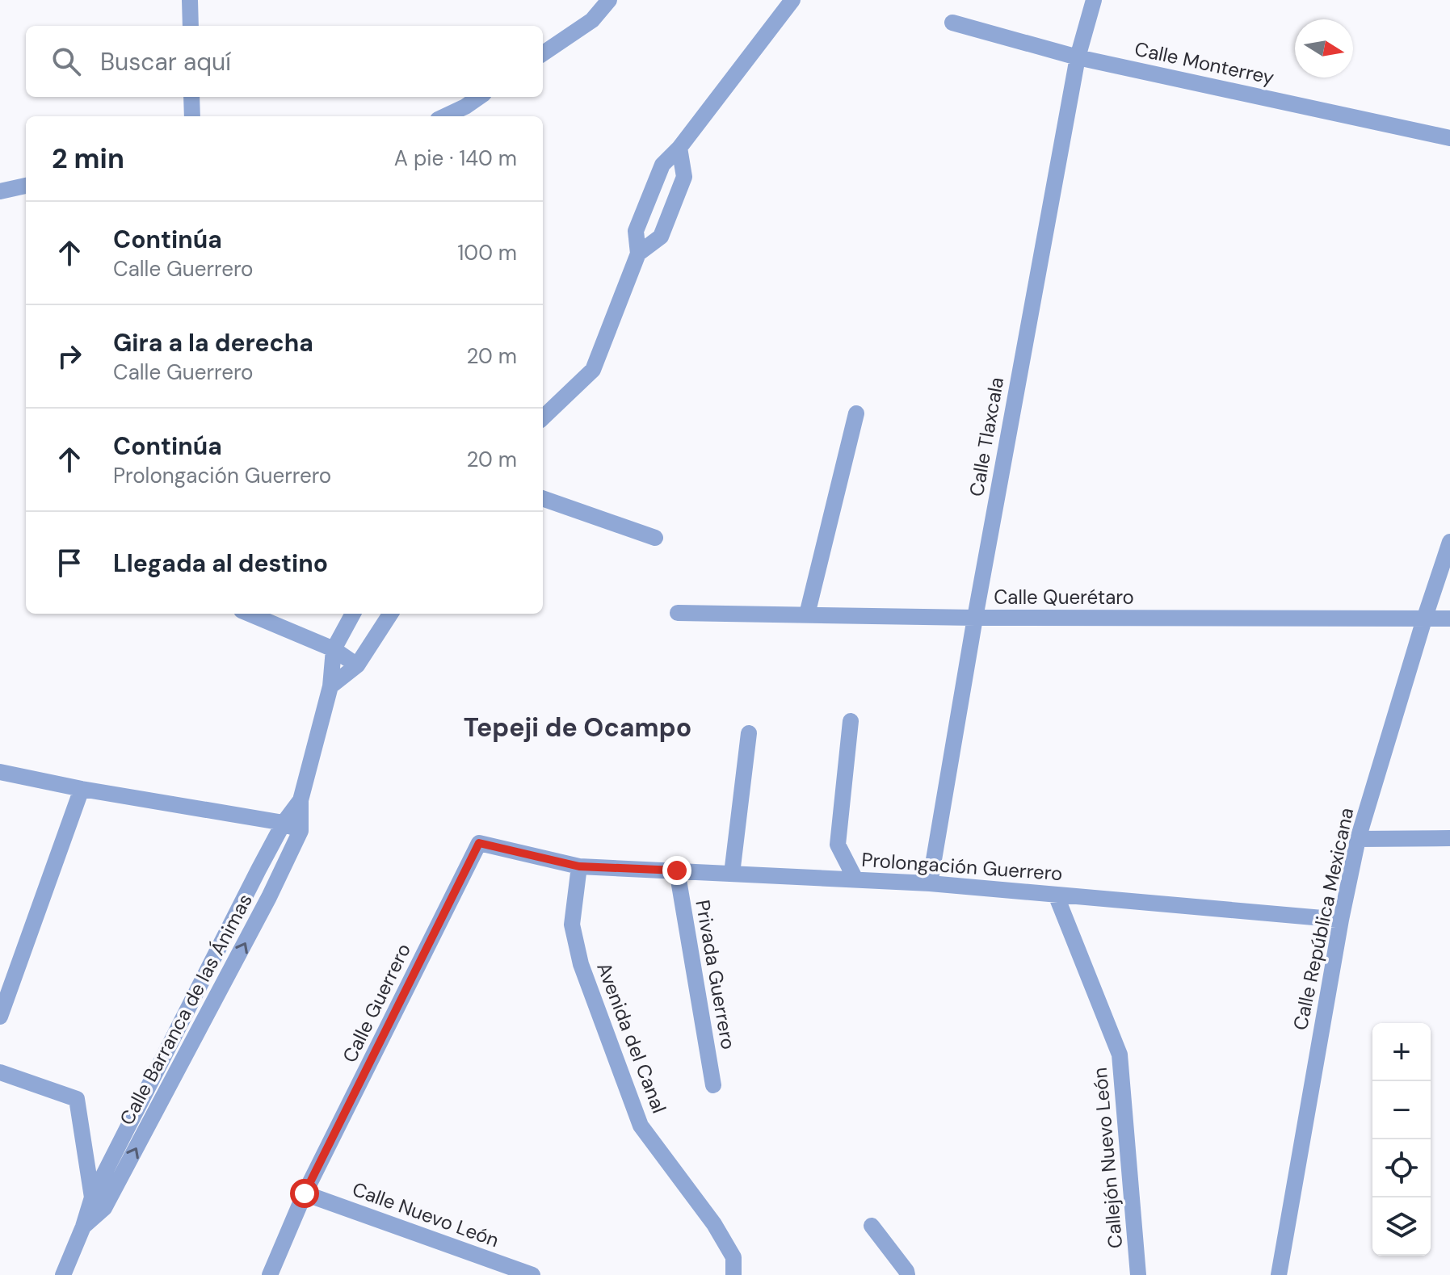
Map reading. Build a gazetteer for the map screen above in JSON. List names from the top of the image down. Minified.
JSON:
{"streets":{"street":["Calle Monterrey","Calle Tlaxcala","Calle Querétaro","Prolongación Guerrero","Calle República Mexicana","Privada Guerrero","Calle Guerrero","Calle Barranca de las Ánimas","Avenida del Canal","Callejón Nuevo León","Calle Nuevo León"]},"crossings":[["Calle Monterrey","Calle Tlaxcala"],["Calle Tlaxcala","Calle Querétaro"],["Calle Tlaxcala","Prolongación Guerrero"],["Calle Querétaro","Calle República Mexicana"],["Prolongación Guerrero","Calle República Mexicana"],["Prolongación Guerrero","Privada Guerrero"],["Prolongación Guerrero","Calle Guerrero"],["Prolongación Guerrero","Avenida del Canal"],["Prolongación Guerrero","Callejón Nuevo León"],["Calle Guerrero","Avenida del Canal"],["Calle Guerrero","Calle Nuevo León"]],"districts":["Tepeji de Ocampo"],"north":"right","page":{"search":"Buscar aquí","heading":["2 min","A pie · 140 m"],"list":[["Continúa","Calle Guerrero","100 m"],["Gira a la derecha","Calle Guerrero","20 m"],["Continúa","Prolongación Guerrero","20 m"],"Llegada al destino"],"map_buttons":["+","−"]}}
